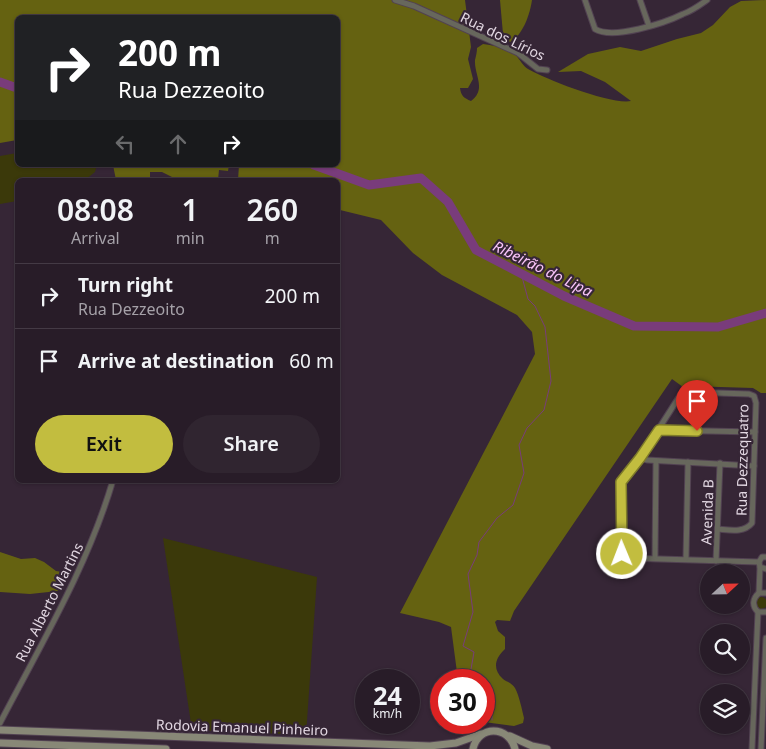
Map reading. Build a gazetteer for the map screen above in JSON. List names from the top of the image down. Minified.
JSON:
{"streets":{"main road":["Rodovia Emanuel Pinheiro"],"street":["Rua dos Lírios","Rua Dezzequatro","Avenida B","Rua Alberto Martins"]},"crossings":[["Rua Dezzequatro","Avenida B"]],"water":["Ribeirão do Lipa"],"north":"right","page":{"turn":["200 m","Rua Dezzeoito"],"eta":["08:08","Arrival","1","min","260","m"],"list":[{"name":"Turn right","note":"Rua Dezzeoito","value":"200 m"},{"name":"Arrive at destination","value":"60 m"}],"buttons":["Exit","Share"],"speed":"24 km/h","limit":"30"}}
